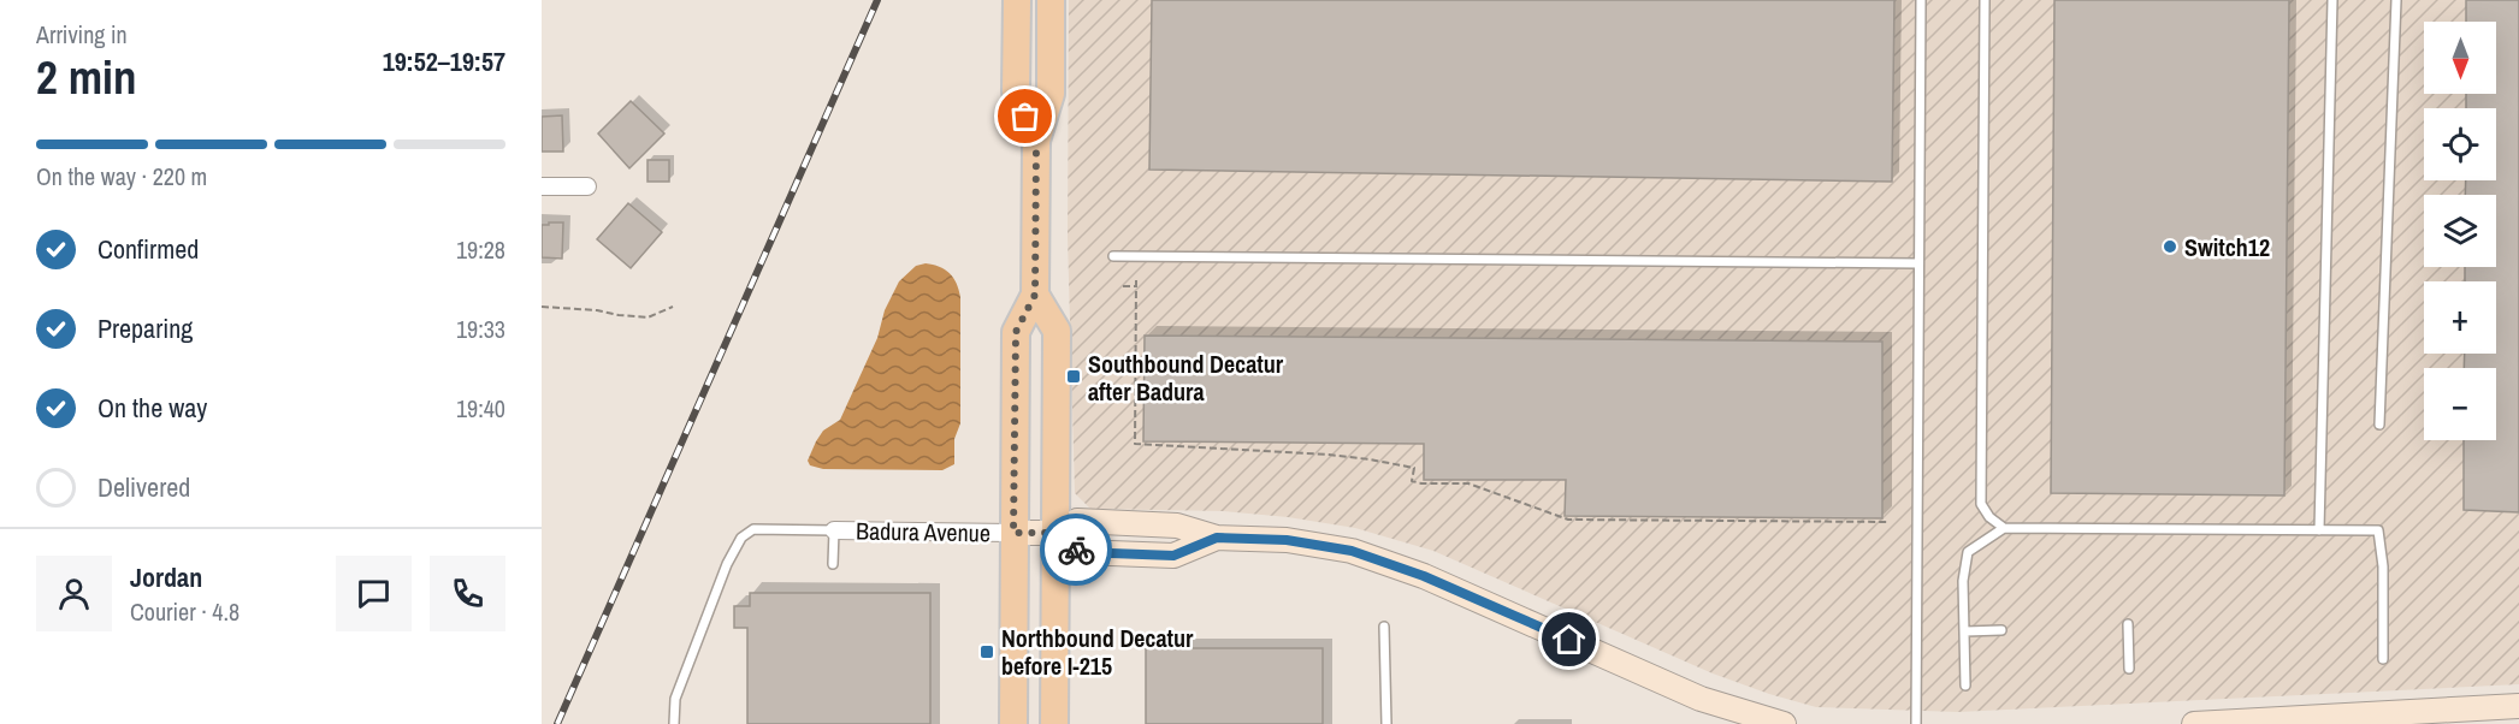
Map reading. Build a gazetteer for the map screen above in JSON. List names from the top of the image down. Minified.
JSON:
{"streets":{"main road":["Badura Avenue"]},"places":{"other":["Switch12"],"transit":["Southbound Decatur after Badura","Northbound Decatur before I-215"]},"north":"bottom","page":{"heading":["2 min","Arriving in","19:52–19:57"],"panel":["Jordan","Courier · 4.8"],"map_buttons":["+","−"],"bar":"On the way · 220 m","list":[["Confirmed","19:28"],["Preparing","19:33"],["On the way","19:40"],"Delivered"]}}
